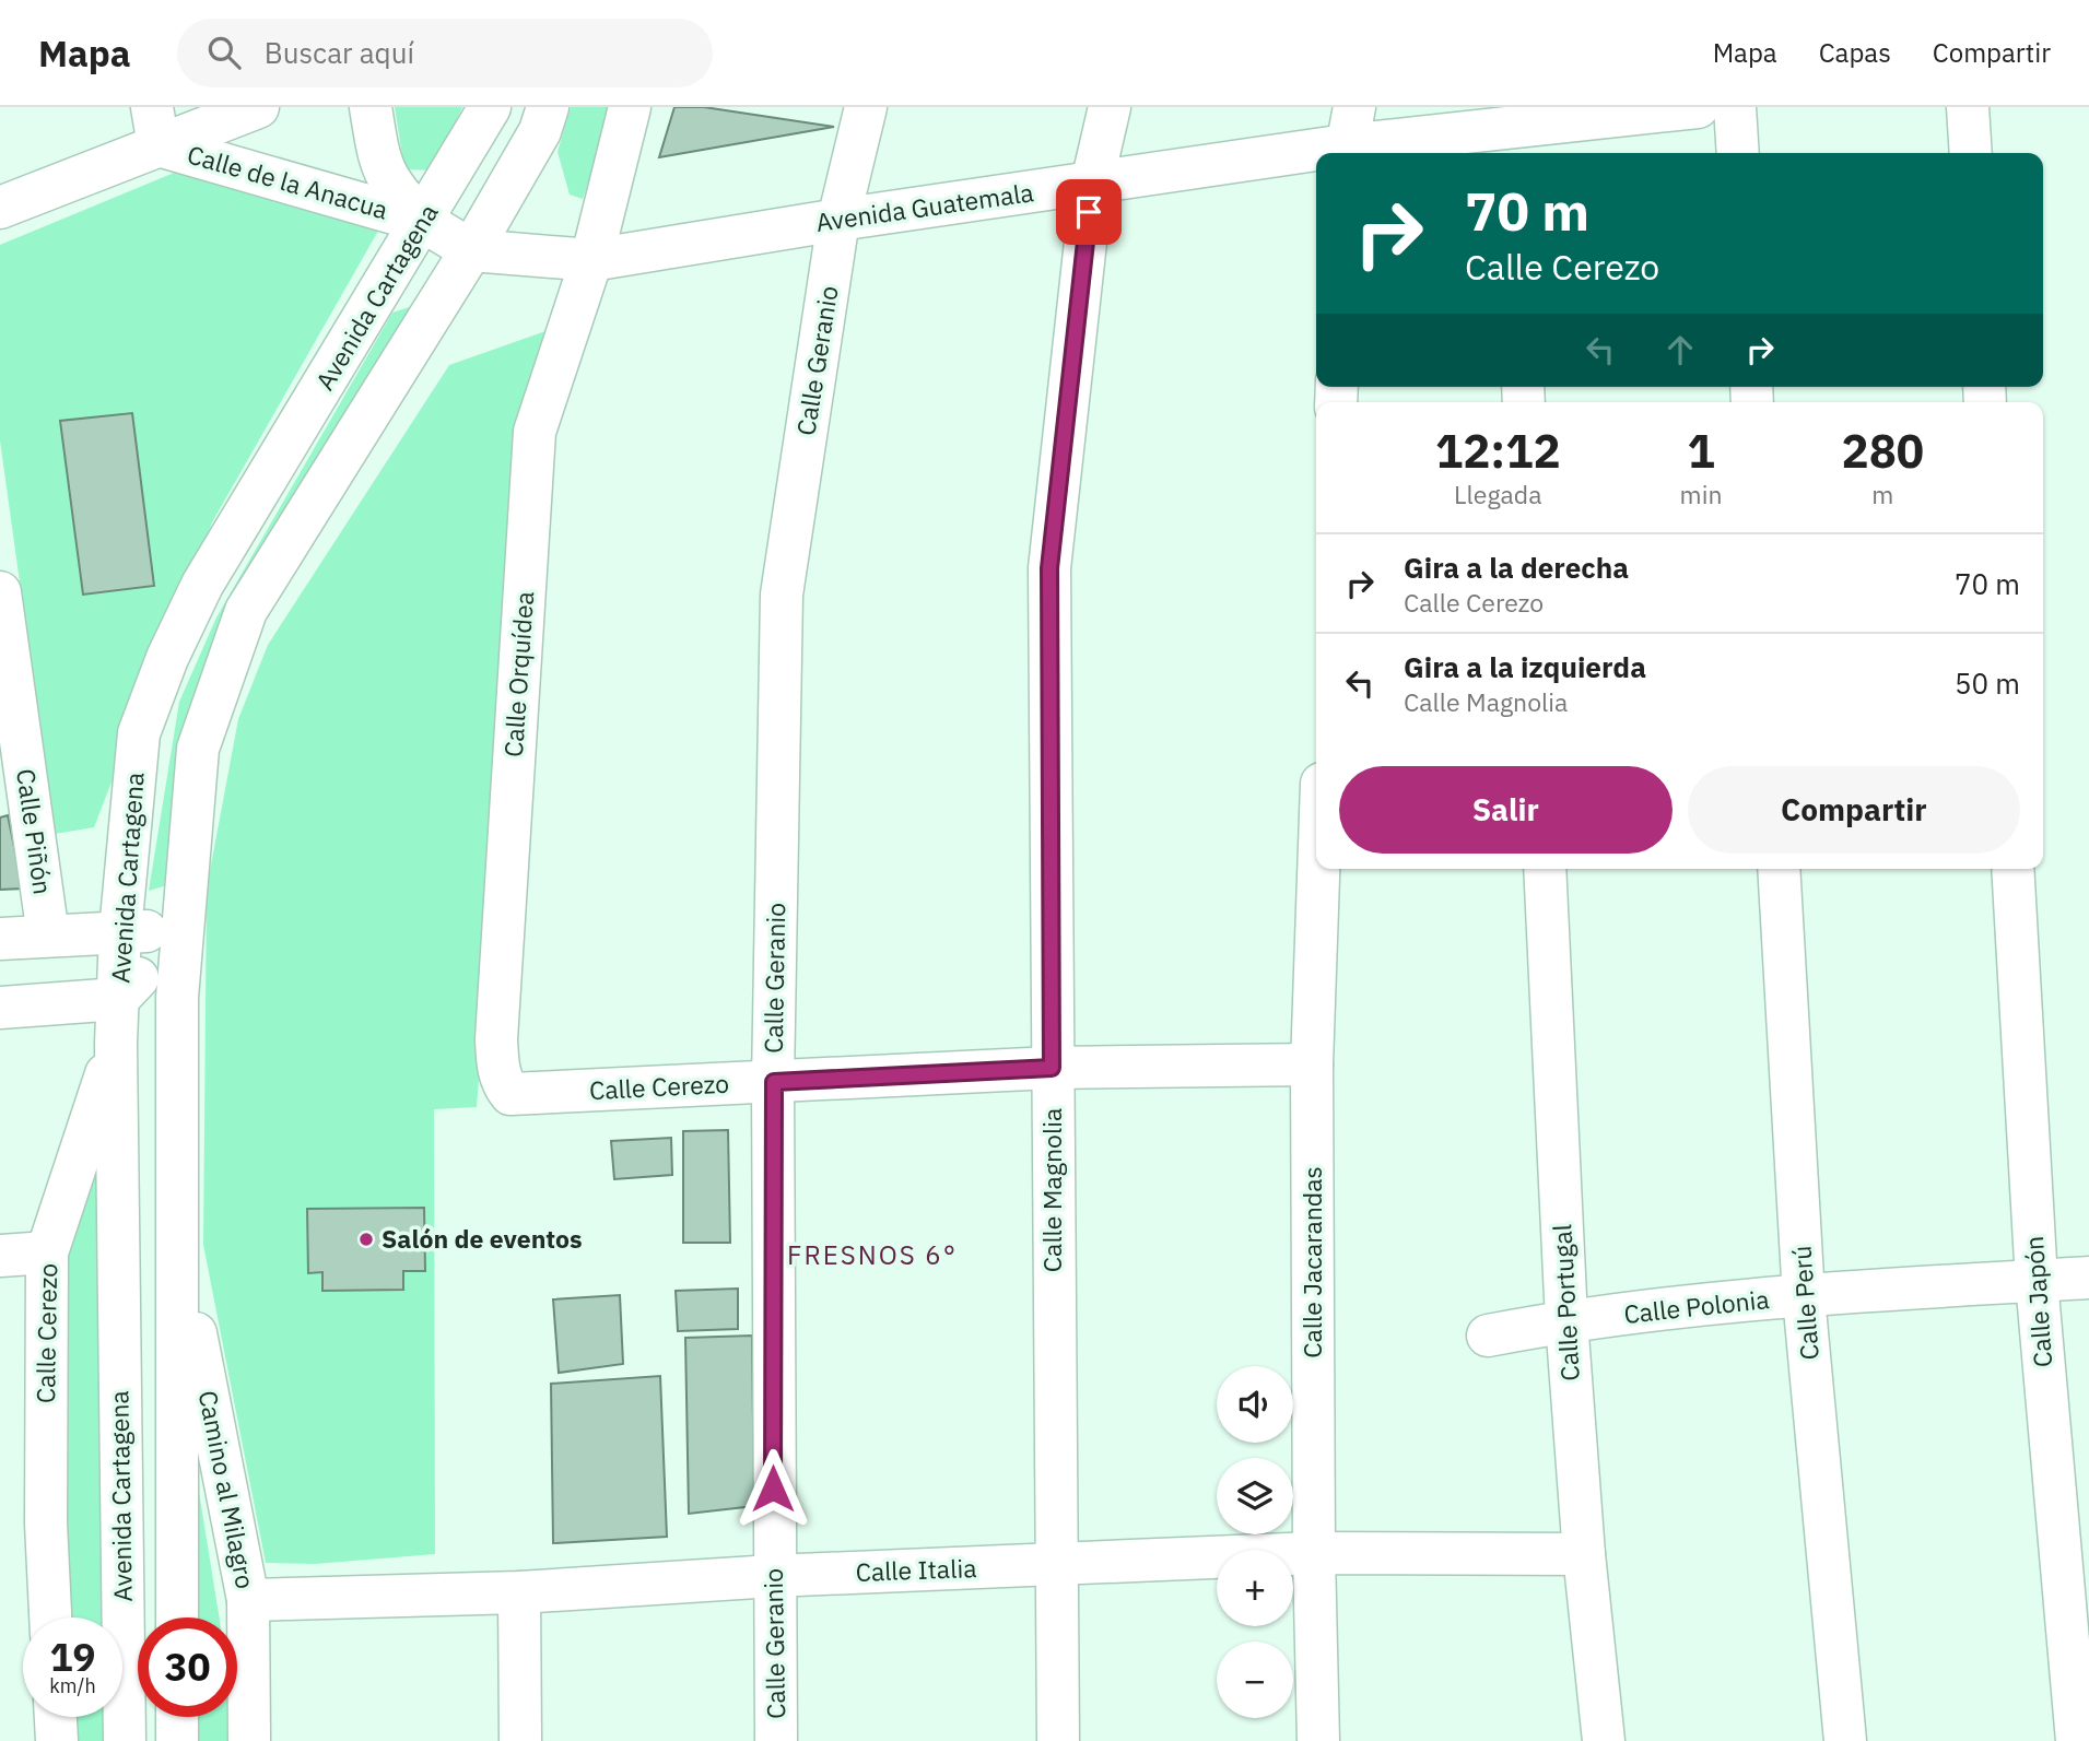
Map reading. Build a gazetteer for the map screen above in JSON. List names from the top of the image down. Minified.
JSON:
{"streets":{"street":["Calle de la Anacua","Avenida Guatemala","Avenida Cartagena","Calle Geranio","Calle Orquídea","Calle Piñón","Calle Cerezo","Calle Magnolia","Calle Jacarandas","Calle Japón","Calle Portugal","Calle Perú","Calle Polonia","Camino al Milagro","Calle Italia"]},"crossings":[["Calle de la Anacua","Avenida Cartagena"],["Avenida Guatemala","Calle Geranio"],["Avenida Guatemala","Calle Orquídea"],["Avenida Guatemala","Calle Magnolia"],["Avenida Cartagena","Calle Cerezo"],["Calle Geranio","Calle Cerezo"],["Calle Geranio","Calle Italia"],["Calle Orquídea","Calle Cerezo"],["Calle Cerezo","Calle Magnolia"],["Calle Cerezo","Calle Jacarandas"],["Calle Magnolia","Calle Italia"],["Calle Jacarandas","Calle Italia"],["Calle Japón","Calle Polonia"],["Calle Portugal","Calle Polonia"],["Calle Portugal","Calle Italia"],["Calle Perú","Calle Polonia"],["Camino al Milagro","Calle Italia"]],"districts":["FRESNOS 6°"],"places":["Salón de eventos"],"page":{"header":"Mapa","search":"Buscar aquí","nav":["Mapa","Capas","Compartir"],"turn":["70 m","Calle Cerezo"],"eta":["12:12","Llegada","1","min","280","m"],"list":[{"name":"Gira a la derecha","note":"Calle Cerezo","value":"70 m"},{"name":"Gira a la izquierda","note":"Calle Magnolia","value":"50 m"}],"buttons":["Salir","Compartir"],"map_buttons":["+","−"],"speed":"19 km/h","limit":"30"}}
